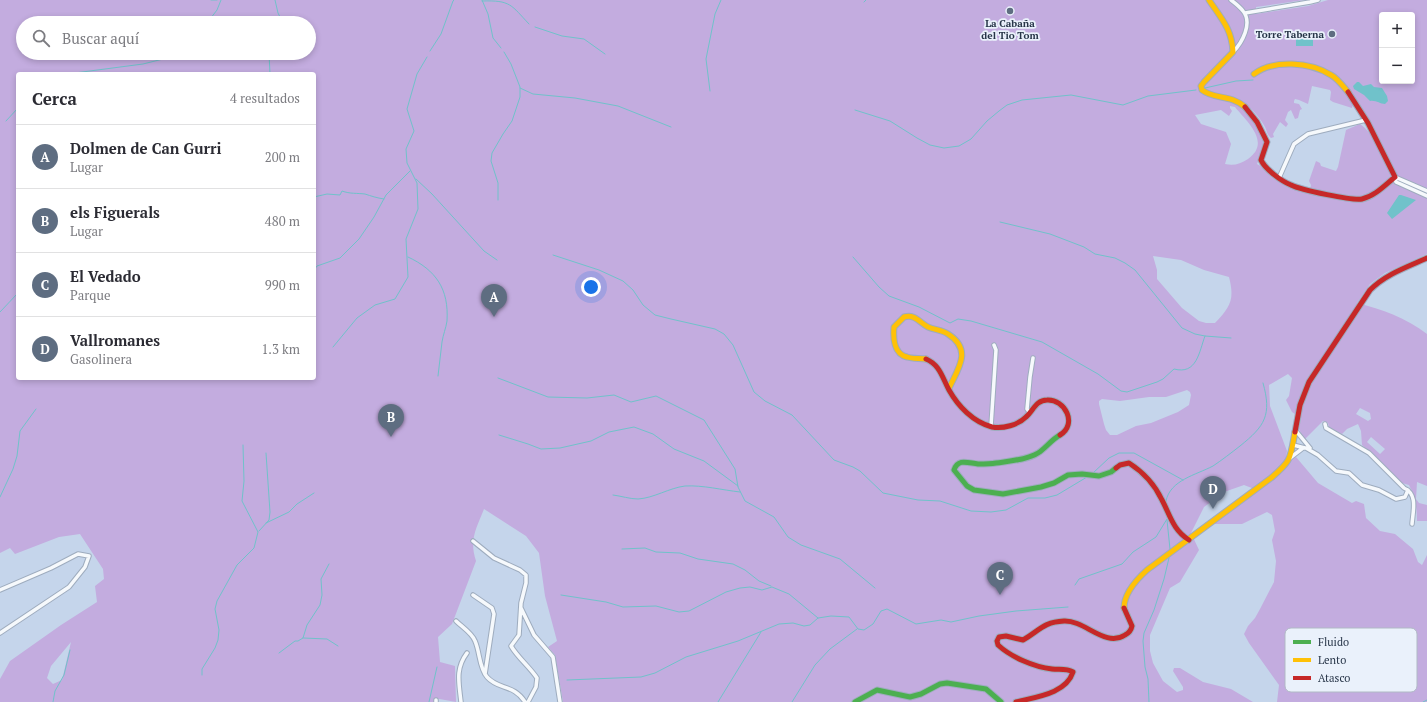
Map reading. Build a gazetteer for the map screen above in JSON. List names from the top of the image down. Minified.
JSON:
{"places":["La Cabaña del Tio Tom","Torre Taberna"],"legend":["Fluido","Lento","Atasco"],"page":{"map_buttons":["+","−"],"search":"Buscar aquí","heading":["Cerca","4 resultados"],"list":[{"mark":"A","name":"Dolmen de Can Gurri","note":"Lugar","value":"200 m"},{"mark":"B","name":"els Figuerals","note":"Lugar","value":"480 m"},{"mark":"C","name":"El Vedado","note":"Parque","value":"990 m"},{"mark":"D","name":"Vallromanes","note":"Gasolinera","value":"1.3 km"}],"pins":["A","B","D","C"]}}
